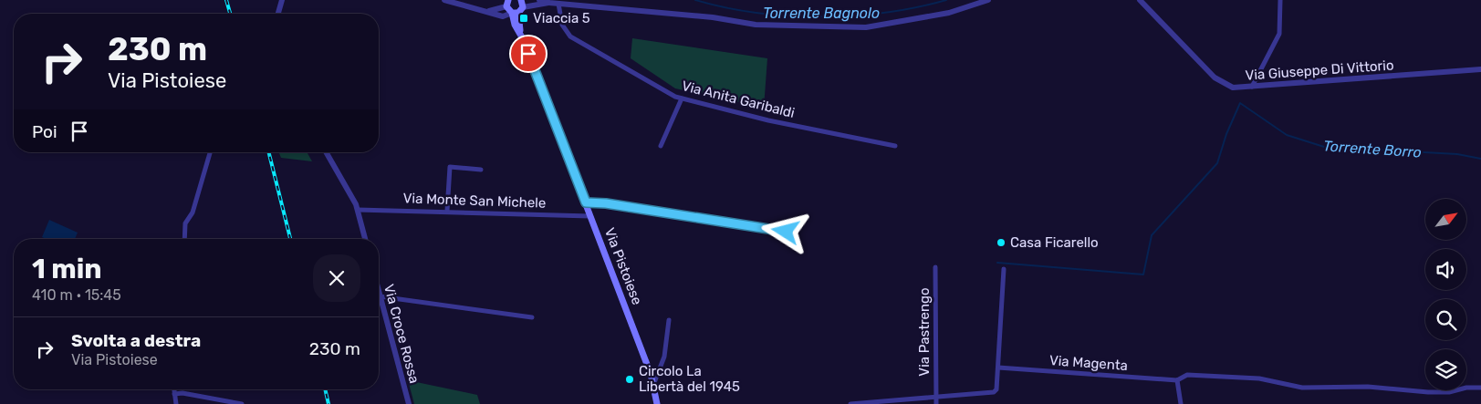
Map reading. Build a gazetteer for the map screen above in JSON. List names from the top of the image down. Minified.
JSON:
{"streets":{"main road":["Via Pistoiese"],"street":["Via Giuseppe Di Vittorio","Via Anita Garibaldi","Via Monte San Michele","Via Pastrengo","Via Croce Rossa","Via Magenta"]},"crossings":[["Via Monte San Michele","Via Pistoiese"]],"water":["Torrente Bagnolo","Torrente Borro"],"places":{"transit":["Viaccia 5"],"other":["Casa Ficarello","Circolo La Libertà del 1945"]},"north":"top right","page":{"turn":["230 m","Via Pistoiese"],"then":"Poi","heading":["1 min","410 m · 15:45"],"list":[{"name":"Svolta a destra","note":"Via Pistoiese","value":"230 m"}]}}
